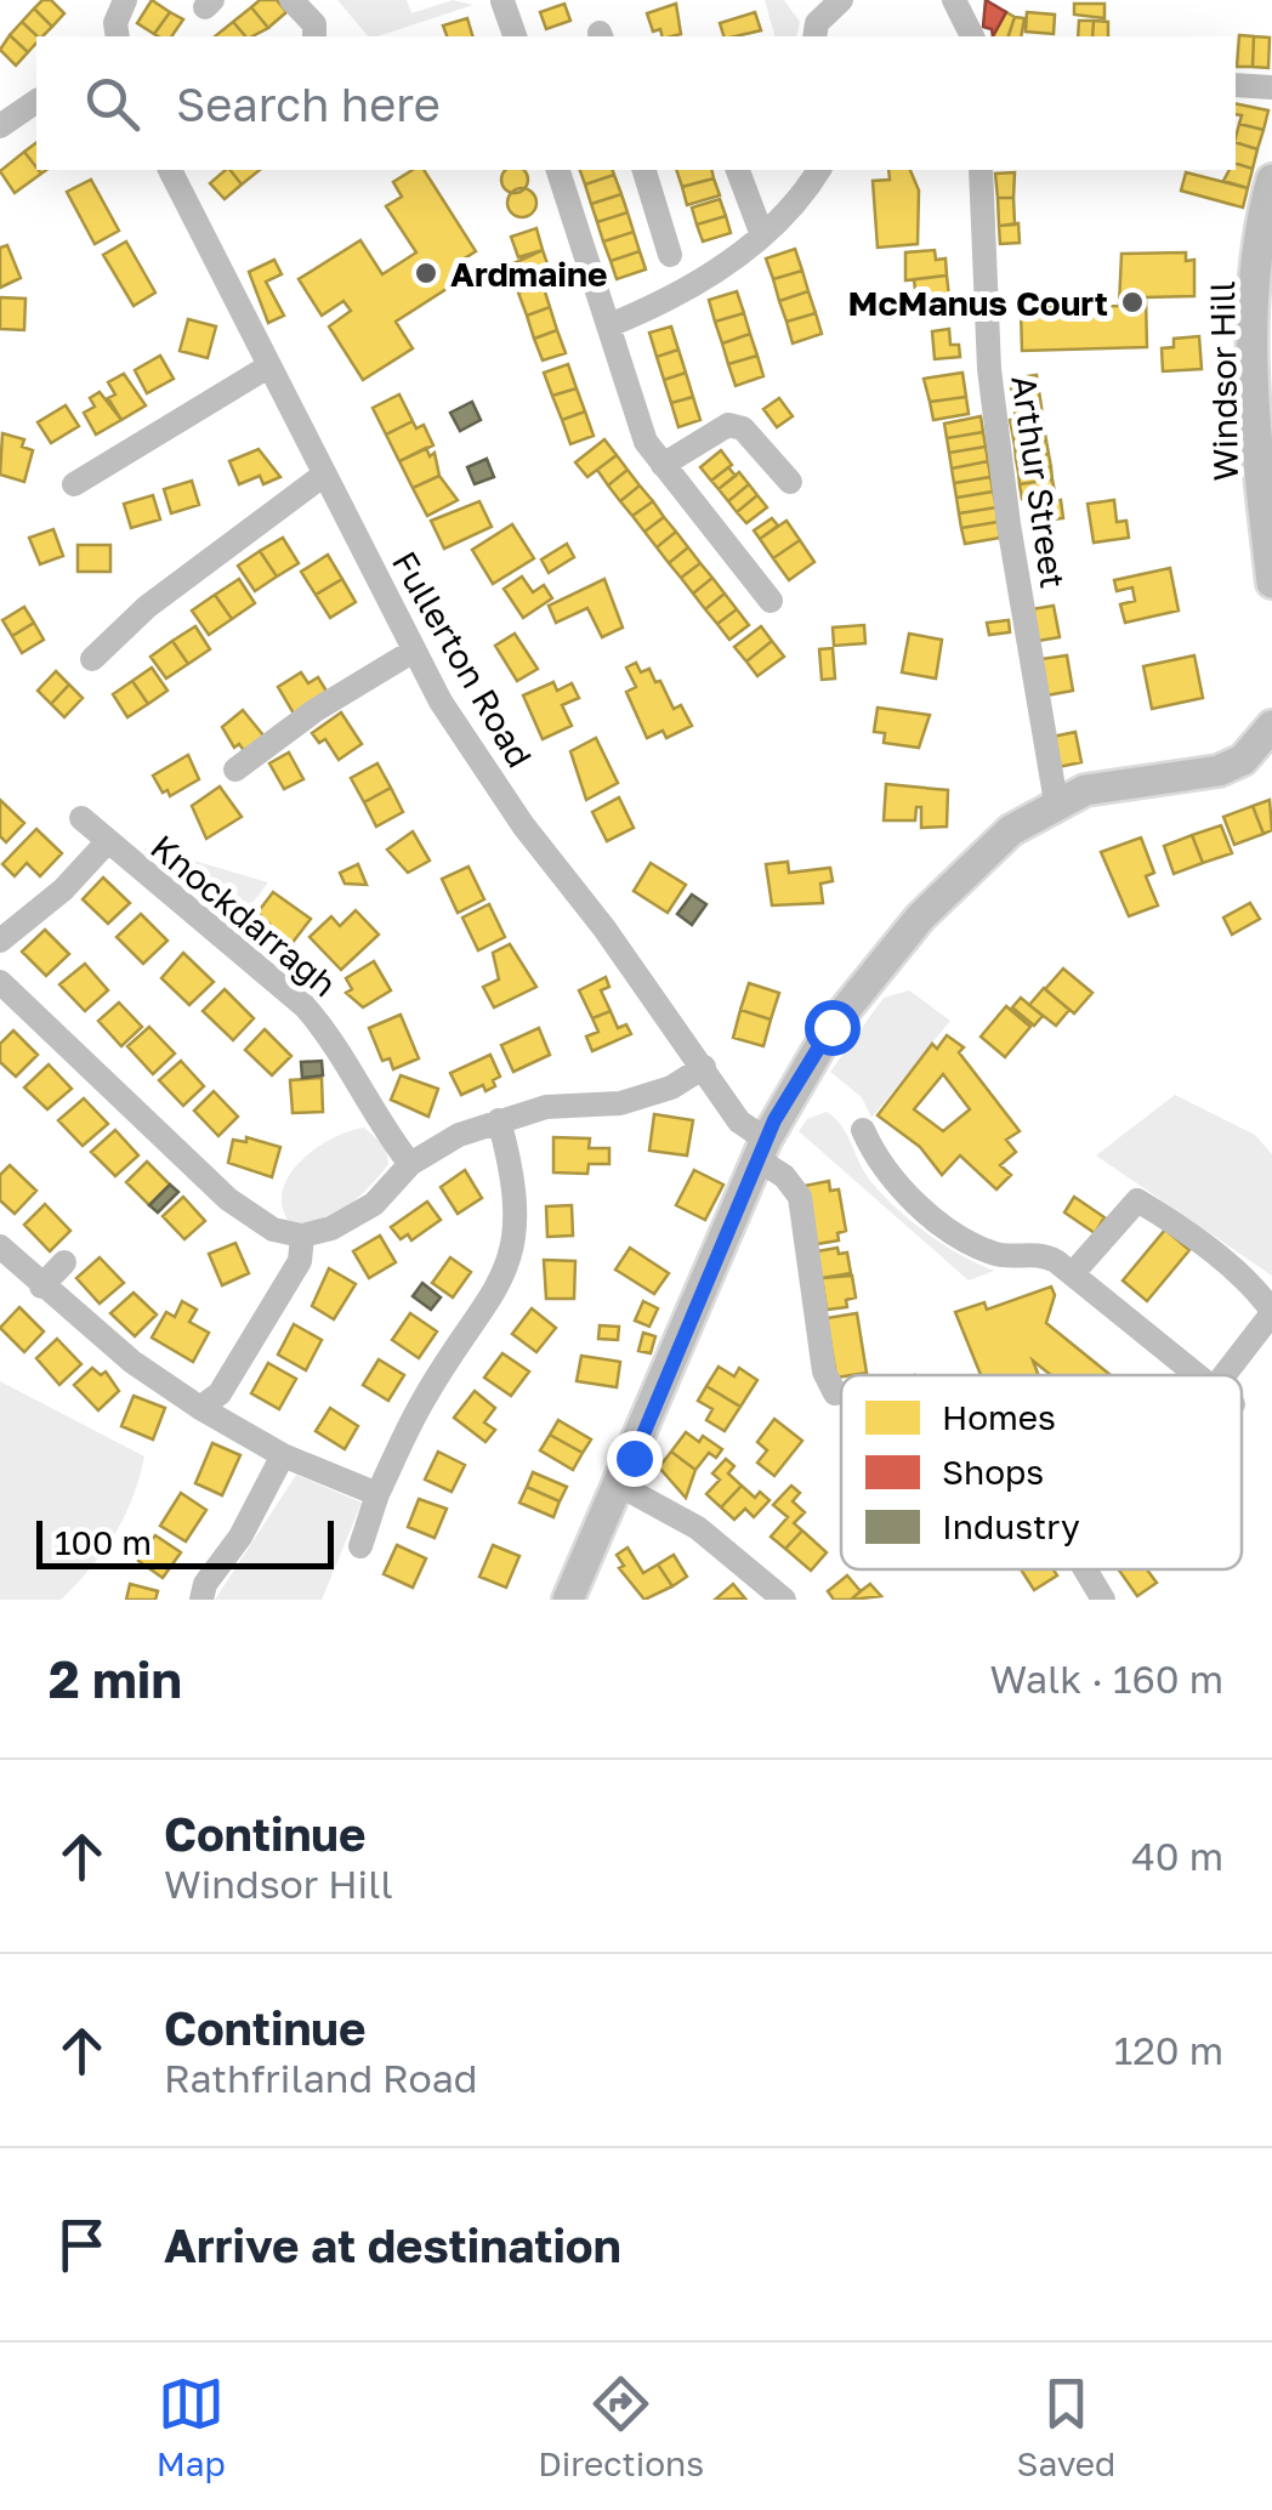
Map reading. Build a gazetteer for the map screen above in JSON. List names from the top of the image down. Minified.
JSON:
{"streets":{"main road":["Windsor Hill"],"street":["Arthur Street","Fullerton Road","Knockdarragh"]},"places":["Ardmaine","McManus Court"],"legend":["Homes","Shops","Industry"],"scale_bar":"100 m","page":{"search":"Search here","scale":"100 m","heading":["2 min","Walk · 160 m"],"list":[["Continue","Windsor Hill","40 m"],["Continue","Rathfriland Road","120 m"],"Arrive at destination"],"nav":["Map","Directions","Saved"]}}
